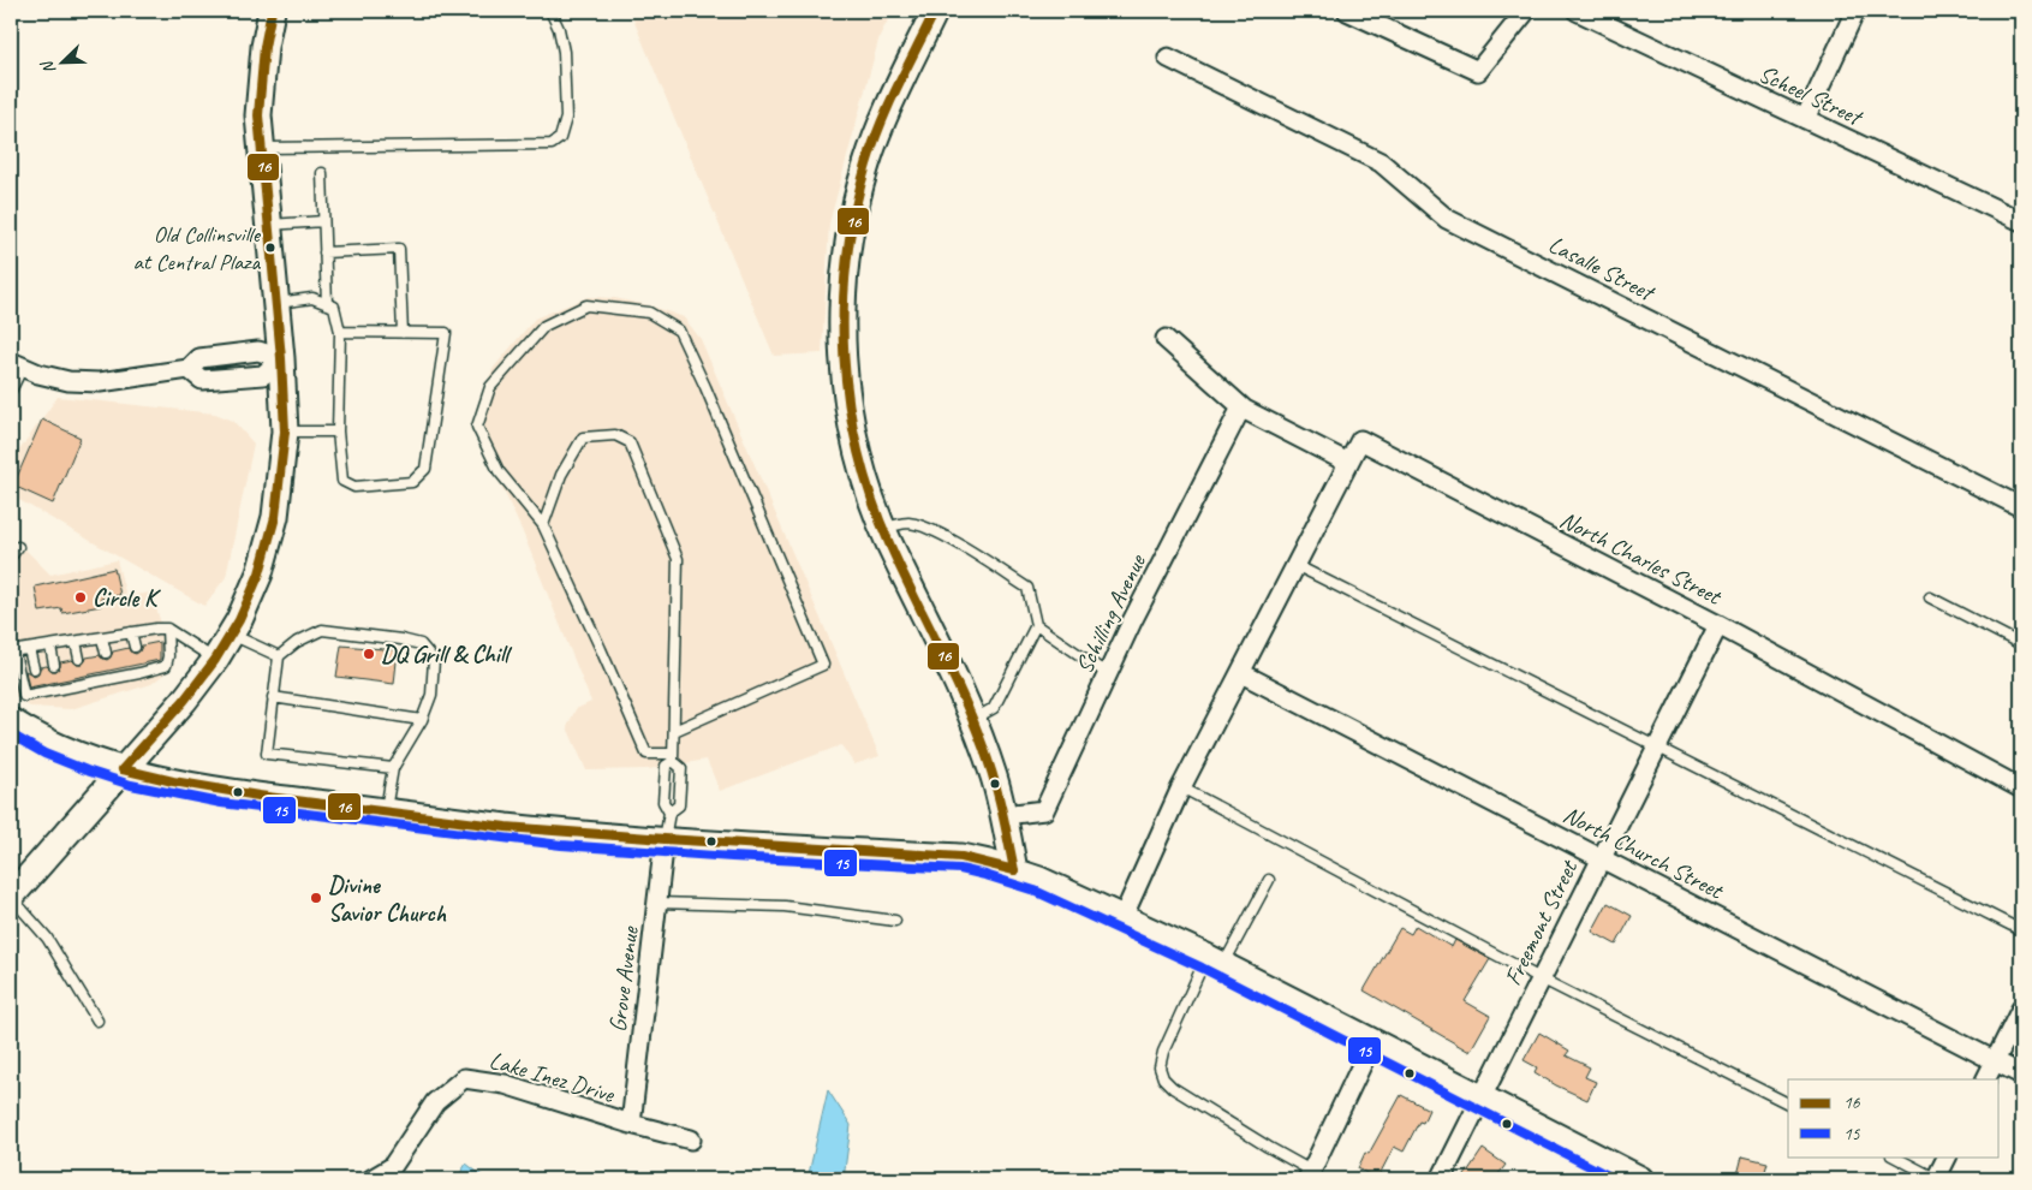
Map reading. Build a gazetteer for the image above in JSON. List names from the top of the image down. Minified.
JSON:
{"streets":{"street":["Scheel Street","Lasalle Street","North Charles Street","Schilling Avenue","North Church Street","Freemont Street","Grove Avenue","Lake Inez Drive"]},"crossings":[["North Charles Street","Freemont Street"],["North Church Street","Freemont Street"],["Grove Avenue","Lake Inez Drive"]],"places":["Old Collinsville at Central Plaza","Circle K","DQ Grill & Chill","Divine Savior Church"],"lines":["transit line 16","transit line 15"],"legend":["16","15"],"north":"bottom left"}
